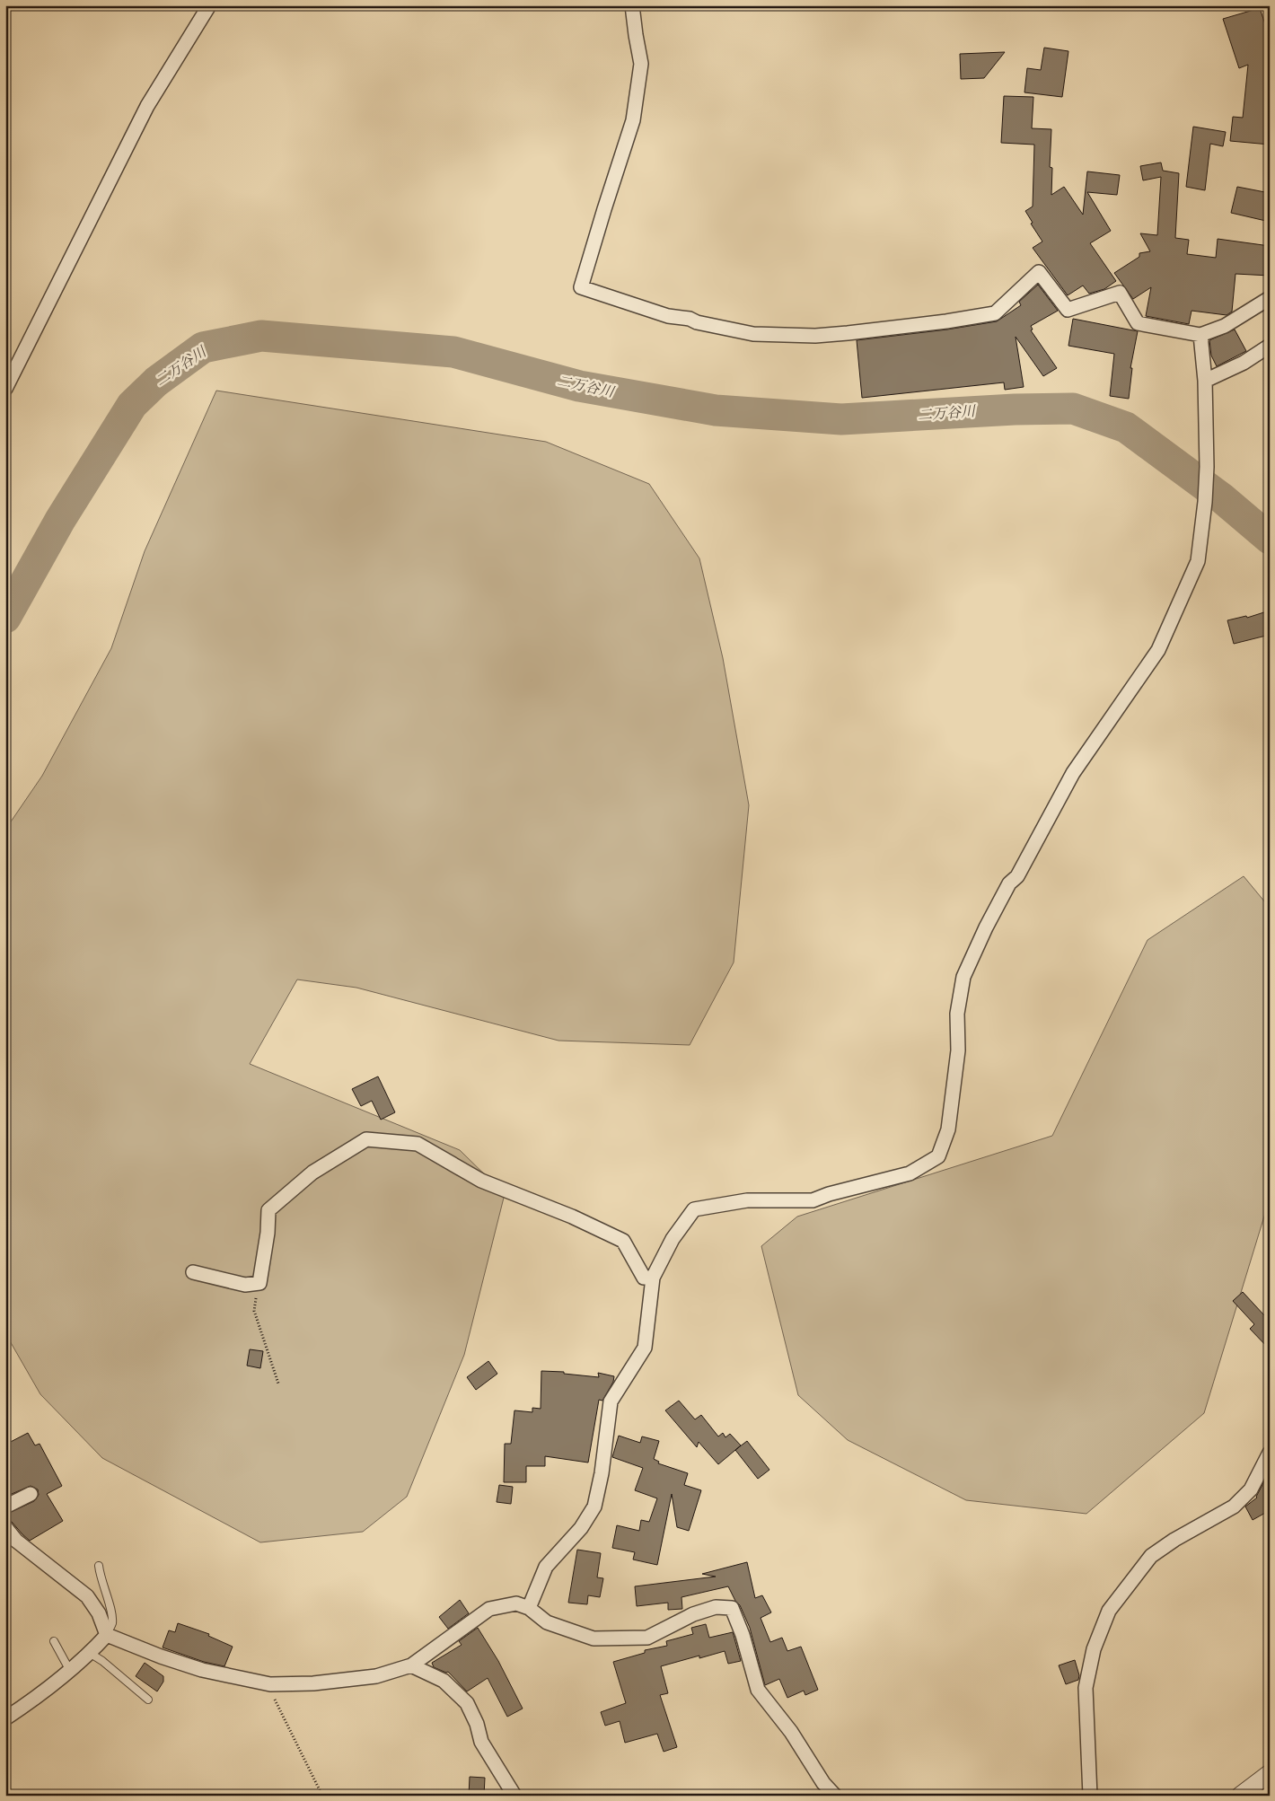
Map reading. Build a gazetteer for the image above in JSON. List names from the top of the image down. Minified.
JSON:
{"water":["二万谷川"]}
